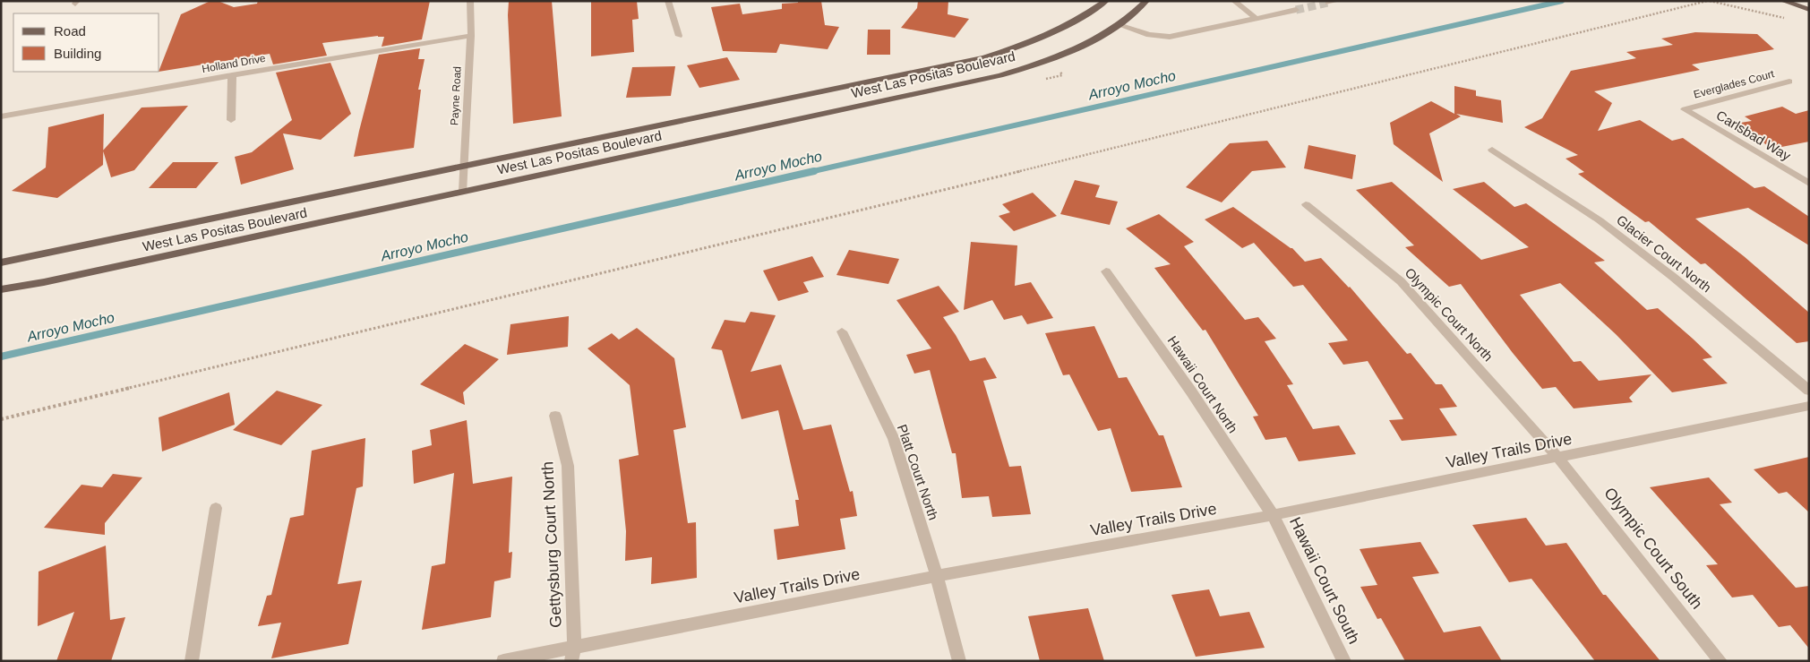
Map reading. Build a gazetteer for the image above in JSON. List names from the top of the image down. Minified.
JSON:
{"streets":{"main road":["West Las Positas Boulevard"],"street":["Holland Drive","Everglades Court","Payne Road","Carlsbad Way","Glacier Court North","Olympic Court North","Hawaii Court North","Valley Trails Drive","Platt Court North","Gettysburg Court North","Olympic Court South","Hawaii Court South"]},"crossings":[["Holland Drive","Payne Road"],["West Las Positas Boulevard","Payne Road"],["Everglades Court","Carlsbad Way"],["Olympic Court North","Valley Trails Drive"],["Olympic Court North","Olympic Court South"],["Hawaii Court North","Valley Trails Drive"],["Hawaii Court North","Hawaii Court South"],["Valley Trails Drive","Platt Court North"],["Valley Trails Drive","Gettysburg Court North"],["Valley Trails Drive","Olympic Court South"],["Valley Trails Drive","Hawaii Court South"]],"water":["Arroyo Mocho"],"legend":["Road","Building"]}
